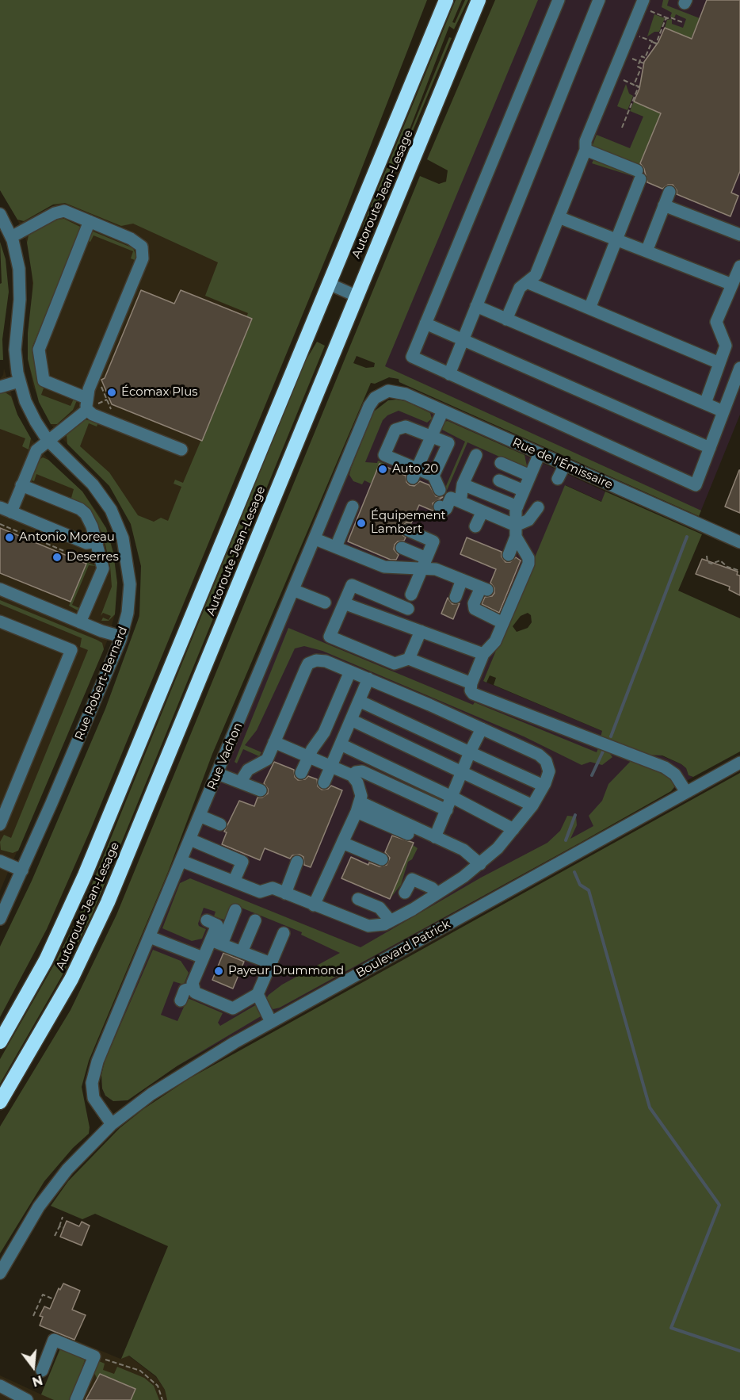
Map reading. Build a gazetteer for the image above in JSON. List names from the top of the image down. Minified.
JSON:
{"streets":{"highway":["Autoroute Jean-Lesage"],"street":["Rue de l'Émissaire","Rue Robert-Bernard","Rue Vachon","Boulevard Patrick"]},"crossings":[["Rue de l'Émissaire","Rue Vachon"],["Rue Vachon","Boulevard Patrick"]],"places":["Écomax Plus","Auto 20","Équipement Lambert","Antonio Moreau","Deserres","Payeur Drummond"],"north":"bottom"}
